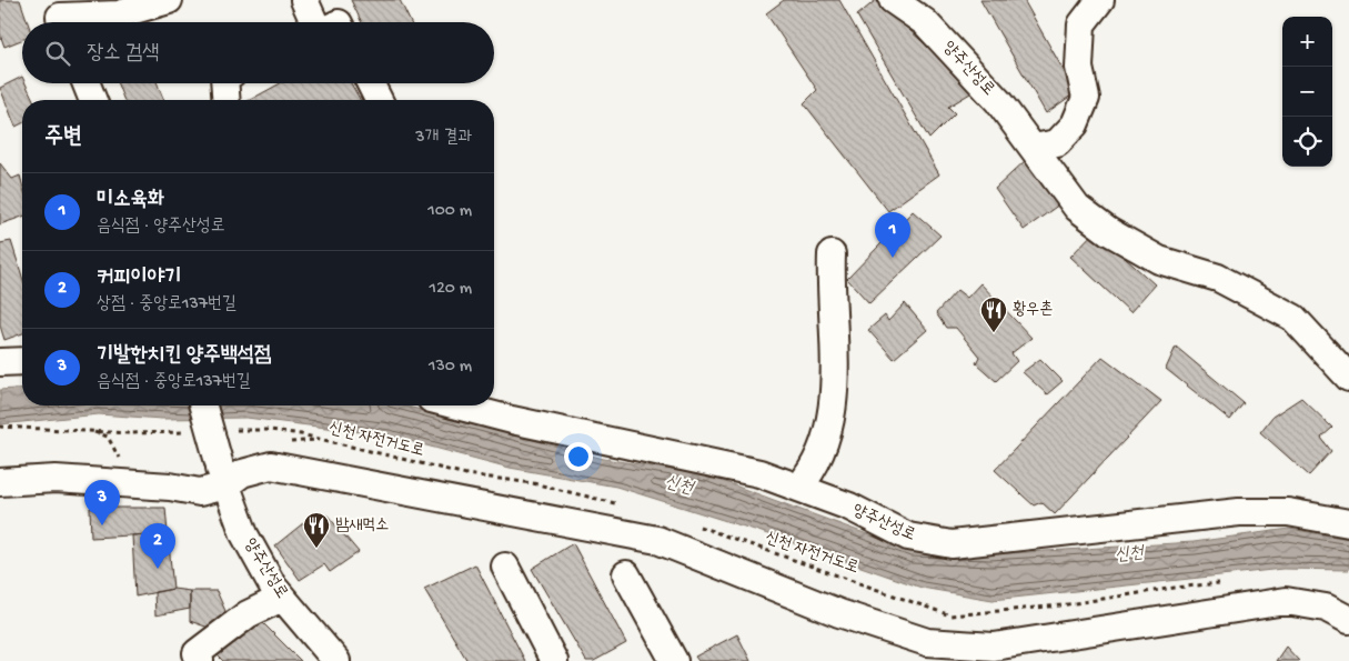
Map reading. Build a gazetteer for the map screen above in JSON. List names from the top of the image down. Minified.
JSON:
{"streets":{"street":["양주산성로"],"path":["신천 자전거도로"]},"water":["신천"],"places":{"restaurant":["황우촌","밤새먹소"]},"page":{"map_buttons":["+","−"],"search":"장소 검색","heading":["주변","3개 결과"],"list":[{"mark":"1","name":"미소육화","note":"음식점 · 양주산성로","value":"100 m"},{"mark":"2","name":"커피이야기","note":"상점 · 중앙로137번길","value":"120 m"},{"mark":"3","name":"기발한치킨 양주백석점","note":"음식점 · 중앙로137번길","value":"130 m"}],"pins":["1","3","2"]}}
